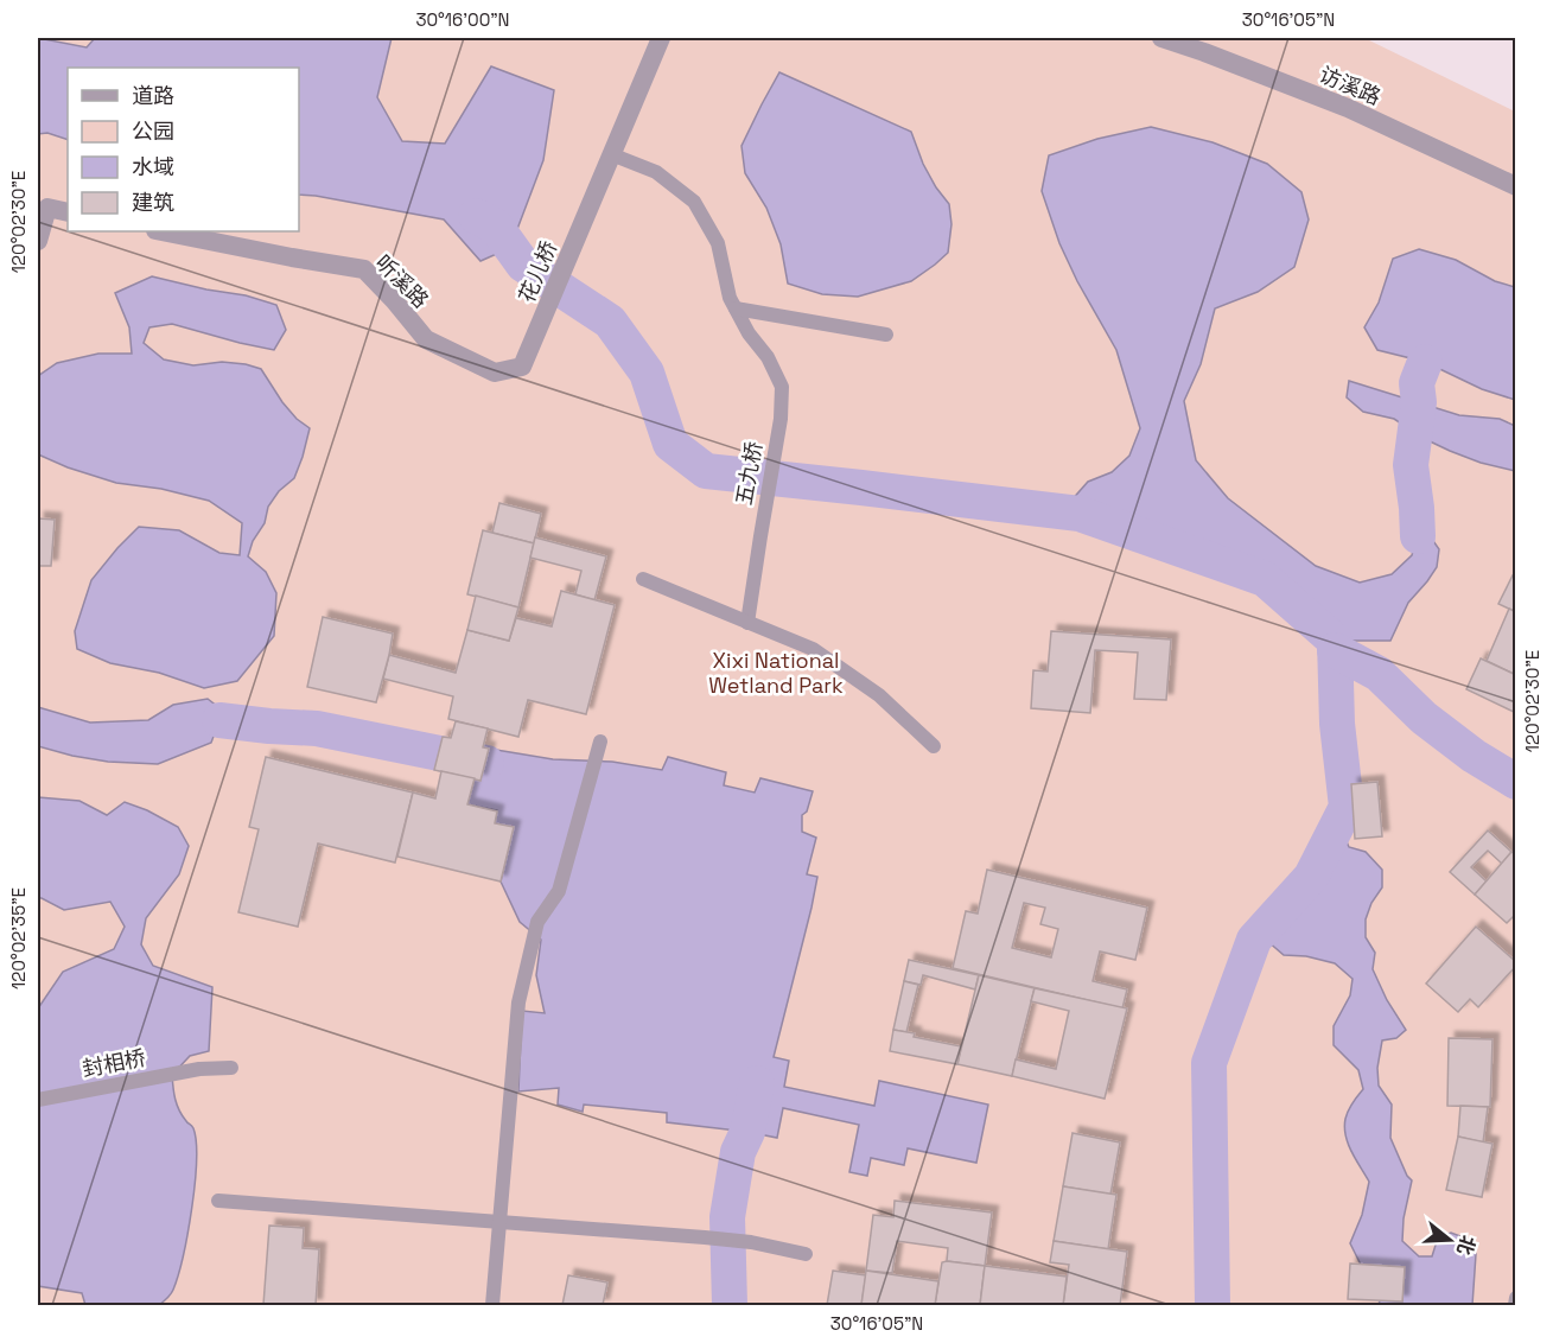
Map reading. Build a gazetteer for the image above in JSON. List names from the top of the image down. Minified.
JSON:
{"streets":{"street":["访溪路","花儿桥","听溪路"],"lane":["五九桥","封相桥"]},"crossings":[["花儿桥","听溪路"],["花儿桥","五九桥"]],"parks":["Xixi National Wetland Park"],"legend":["道路","公园","水域","建筑"],"north":"right","coordinates":["30°16'00\"N","30°16'05\"N","120°02'30\"E","120°02'35\"E"]}
